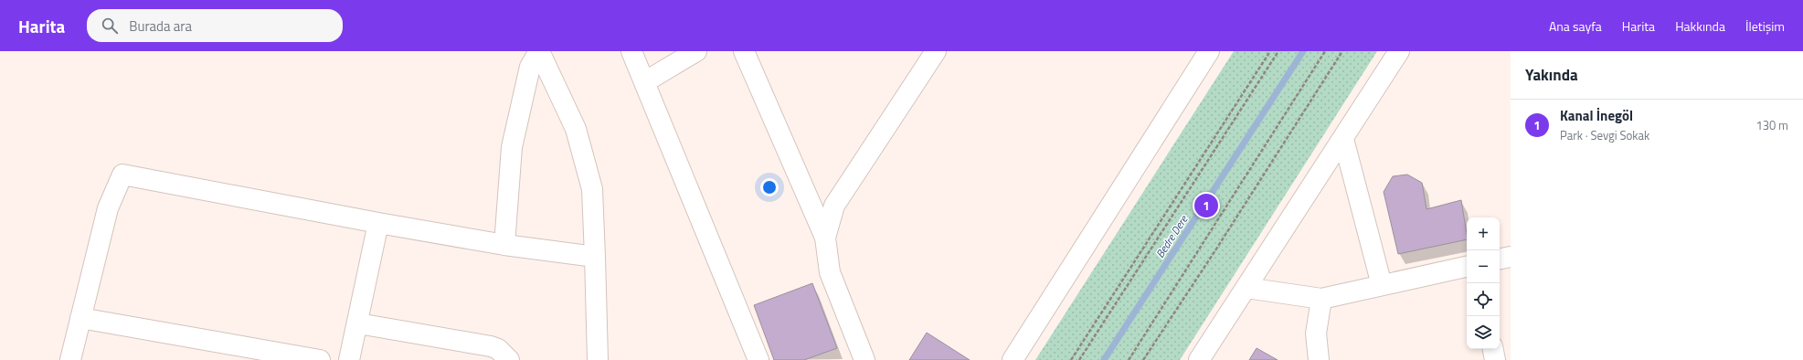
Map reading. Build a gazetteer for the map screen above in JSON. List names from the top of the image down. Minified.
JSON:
{"water":["Bedre Dere"],"page":{"header":"Harita","search":"Burada ara","nav":["Ana sayfa","Harita","Hakkında","İletişim"],"heading":"Yakında","list":[{"mark":"1","name":"Kanal İnegöl","note":"Park · Sevgi Sokak","value":"130 m"}],"pins":"1","map_buttons":["+","−"]}}
